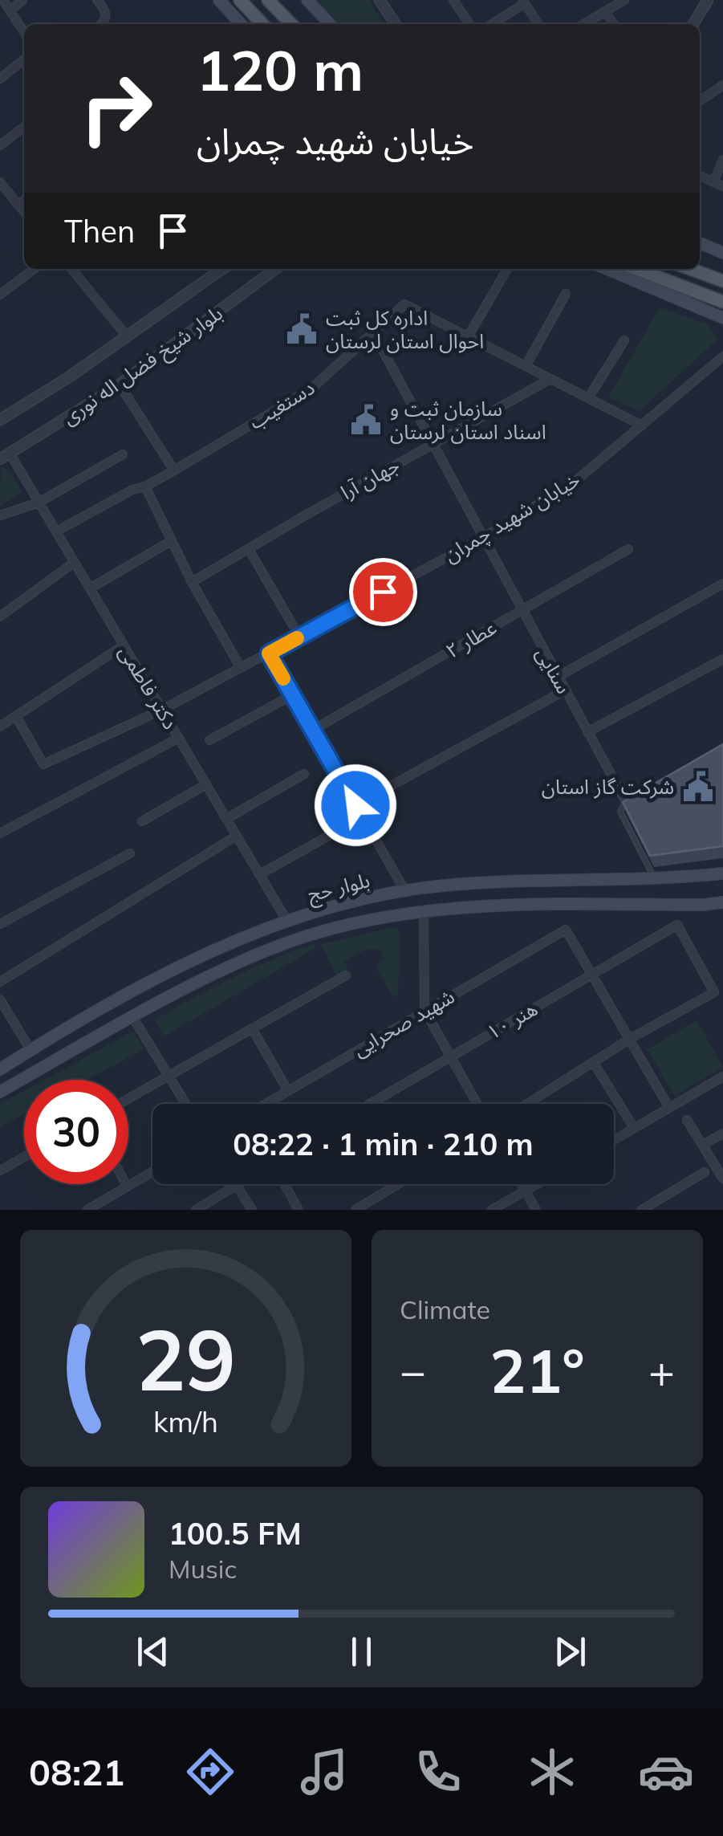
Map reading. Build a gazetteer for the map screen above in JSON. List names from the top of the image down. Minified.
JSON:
{"streets":{"main road":["بلوار حج"],"street":["بلوار شیخ فضل اله نوری","دستغیب","جهان آرا","خیابان شهید چمران","عطار ۲","سنایی","دکتر فاطمی","هنر ۱۰","شهید صحرایی"]},"crossings":[["بلوار شیخ فضل اله نوری","دکتر فاطمی"],["دستغیب","سنایی"],["دستغیب","دکتر فاطمی"],["جهان آرا","سنایی"],["خیابان شهید چمران","سنایی"],["خیابان شهید چمران","دکتر فاطمی"],["عطار ۲","سنایی"],["دکتر فاطمی","بلوار حج"],["هنر ۱۰","شهید صحرایی"]],"places":{"public building":["اداره کل ثبت احوال استان لرستان","سازمان ثبت و اسناد استان لرستان","شرکت گاز استان"]},"page":{"turn":["120 m","خیابان شهید چمران"],"then":"Then","limit":"30","trip":"08:22 · 1 min · 210 m","tile":"Climate","heat":["−","21°","+"],"song":["100.5 FM","Music"],"tabs":"08:21","gauge":["29","km/h"]}}
